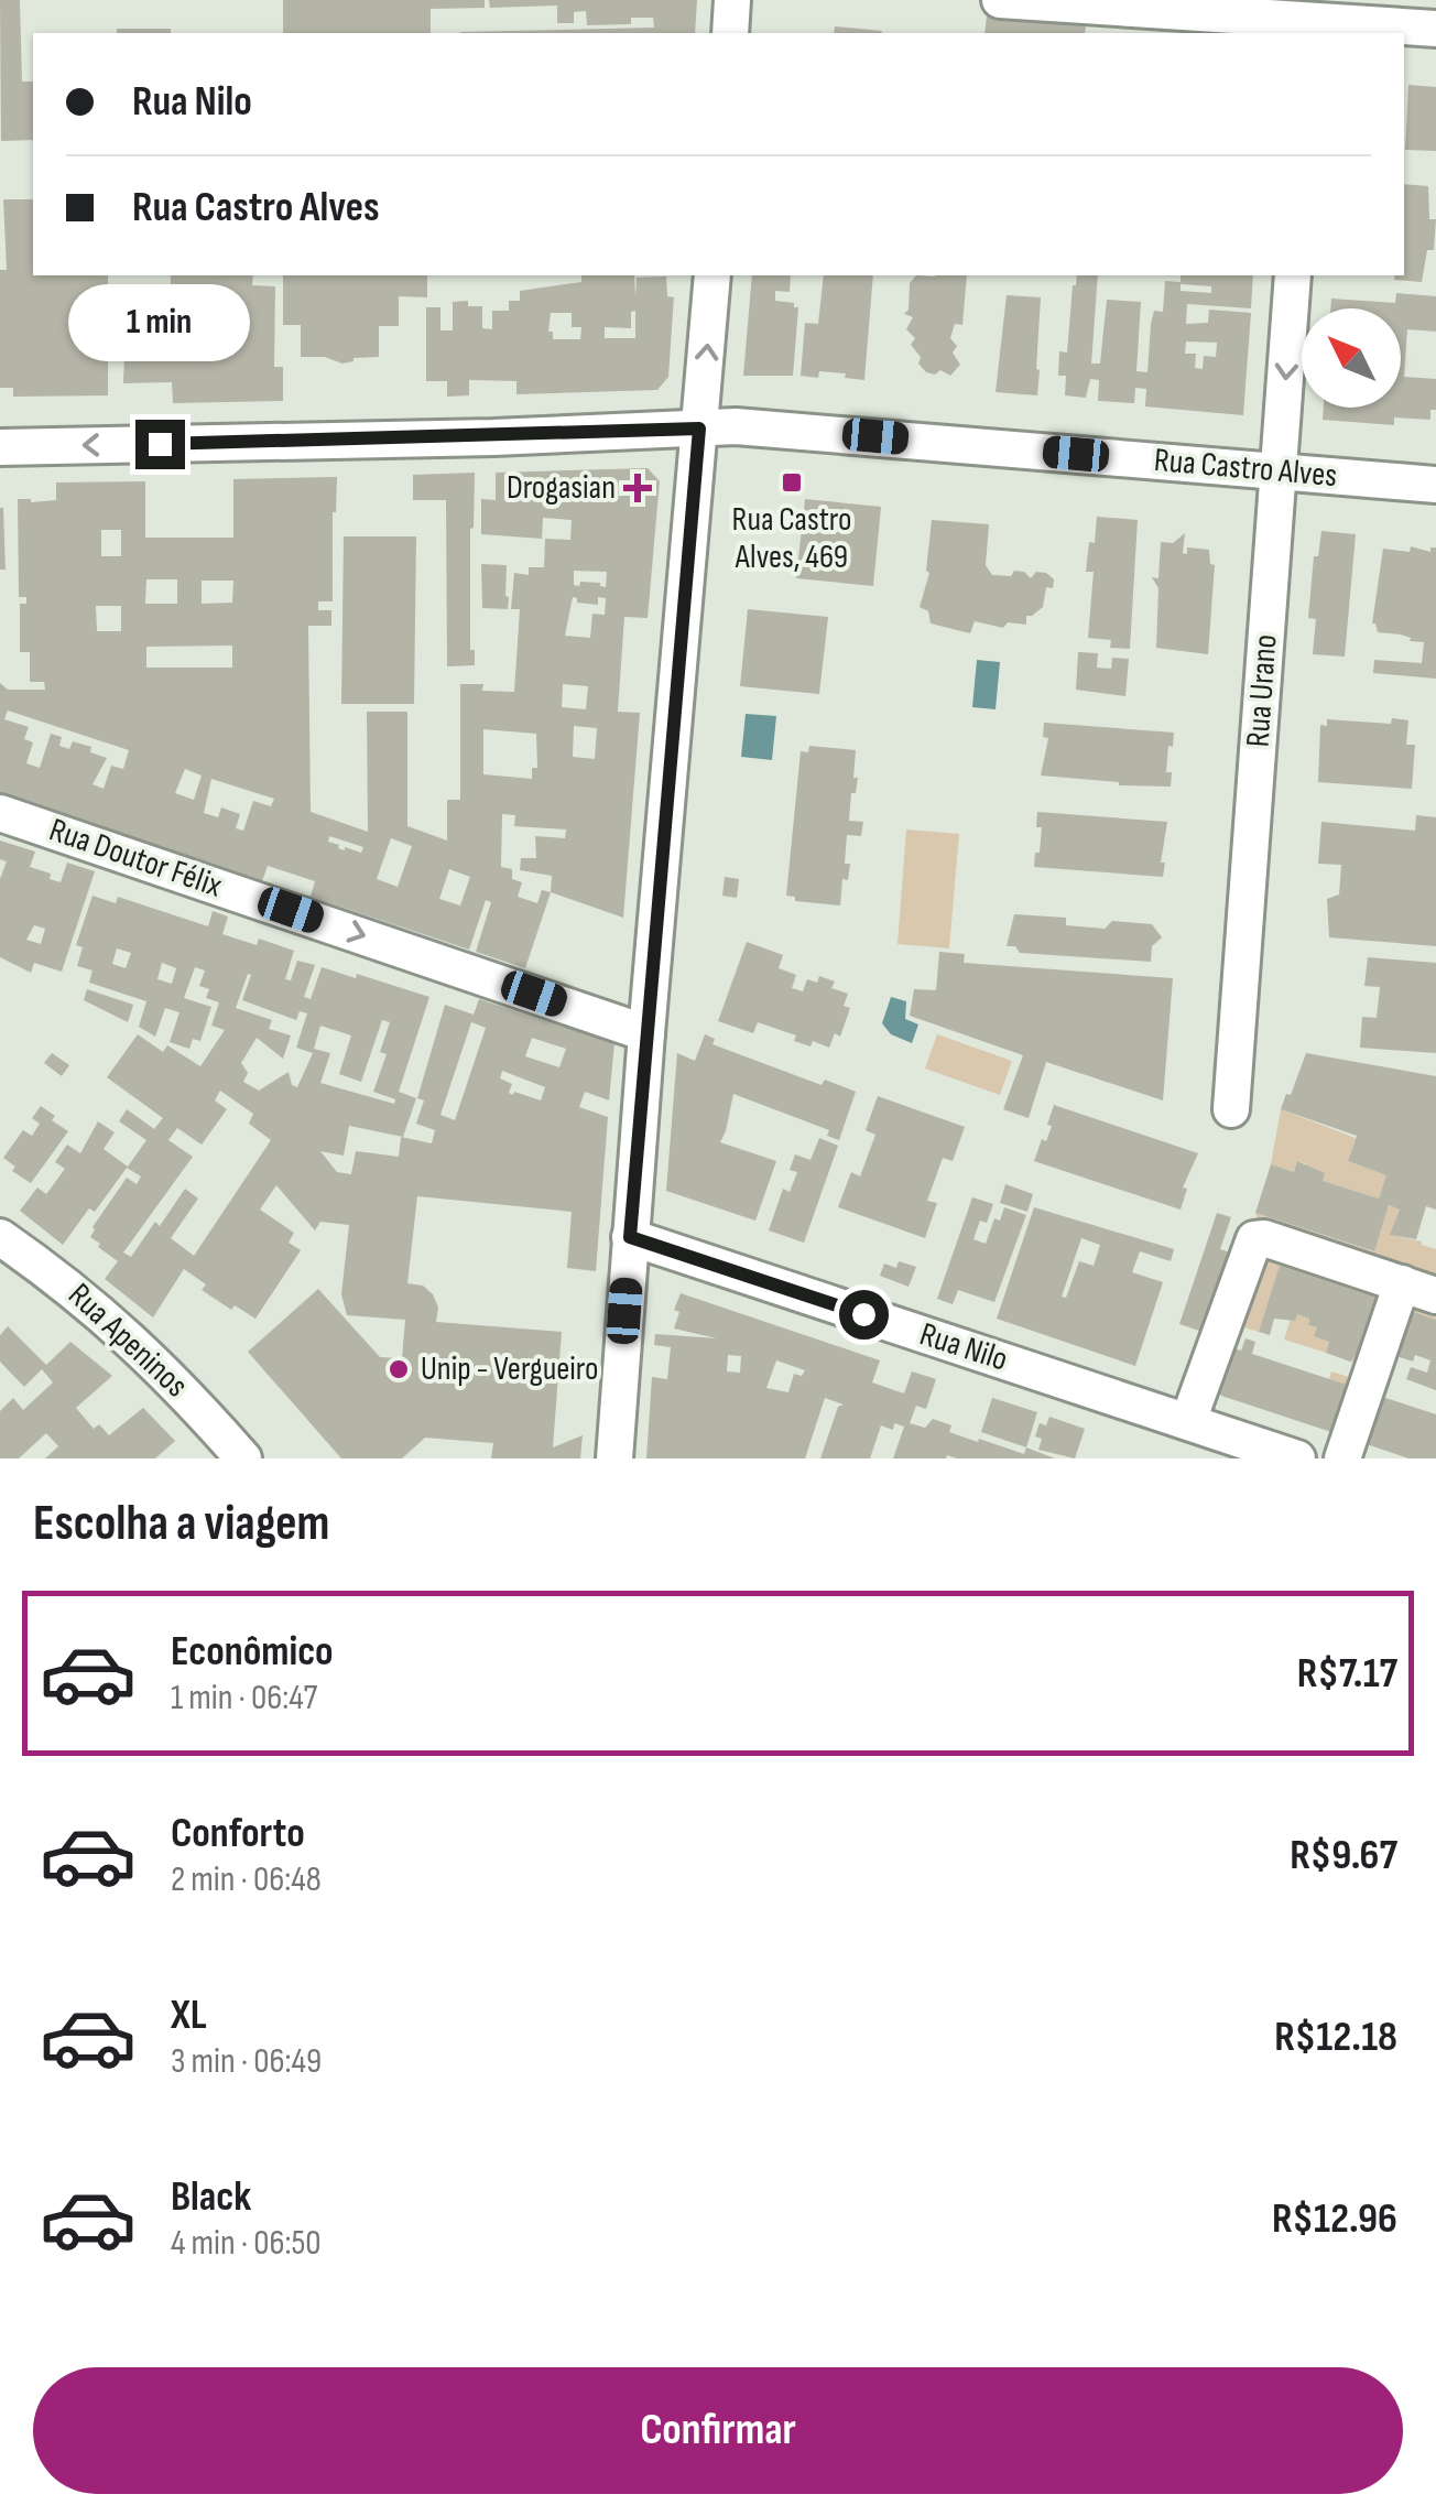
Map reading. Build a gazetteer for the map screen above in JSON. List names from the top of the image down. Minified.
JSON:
{"streets":{"street":["Rua Castro Alves","Rua Urano","Rua Doutor Félix","Rua Apeninos","Rua Nilo"]},"crossings":[["Rua Castro Alves","Rua Urano"]],"one_way":["Rua Castro Alves","Rua Doutor Félix"],"places":{"transit":["Rua Castro Alves, 469"],"health":["Drogasian"],"other":["Unip - Vergueiro"]},"north":"top left","page":{"banner":["Rua Nilo","Rua Castro Alves"],"bubble":"1 min","heading":"Escolha a viagem","list":[{"name":"Econômico","note":"1 min · 06:47","value":"R$7.17"},{"name":"Conforto","note":"2 min · 06:48","value":"R$9.67"},{"name":"XL","note":"3 min · 06:49","value":"R$12.18"},{"name":"Black","note":"4 min · 06:50","value":"R$12.96"}],"buttons":"Confirmar"}}
